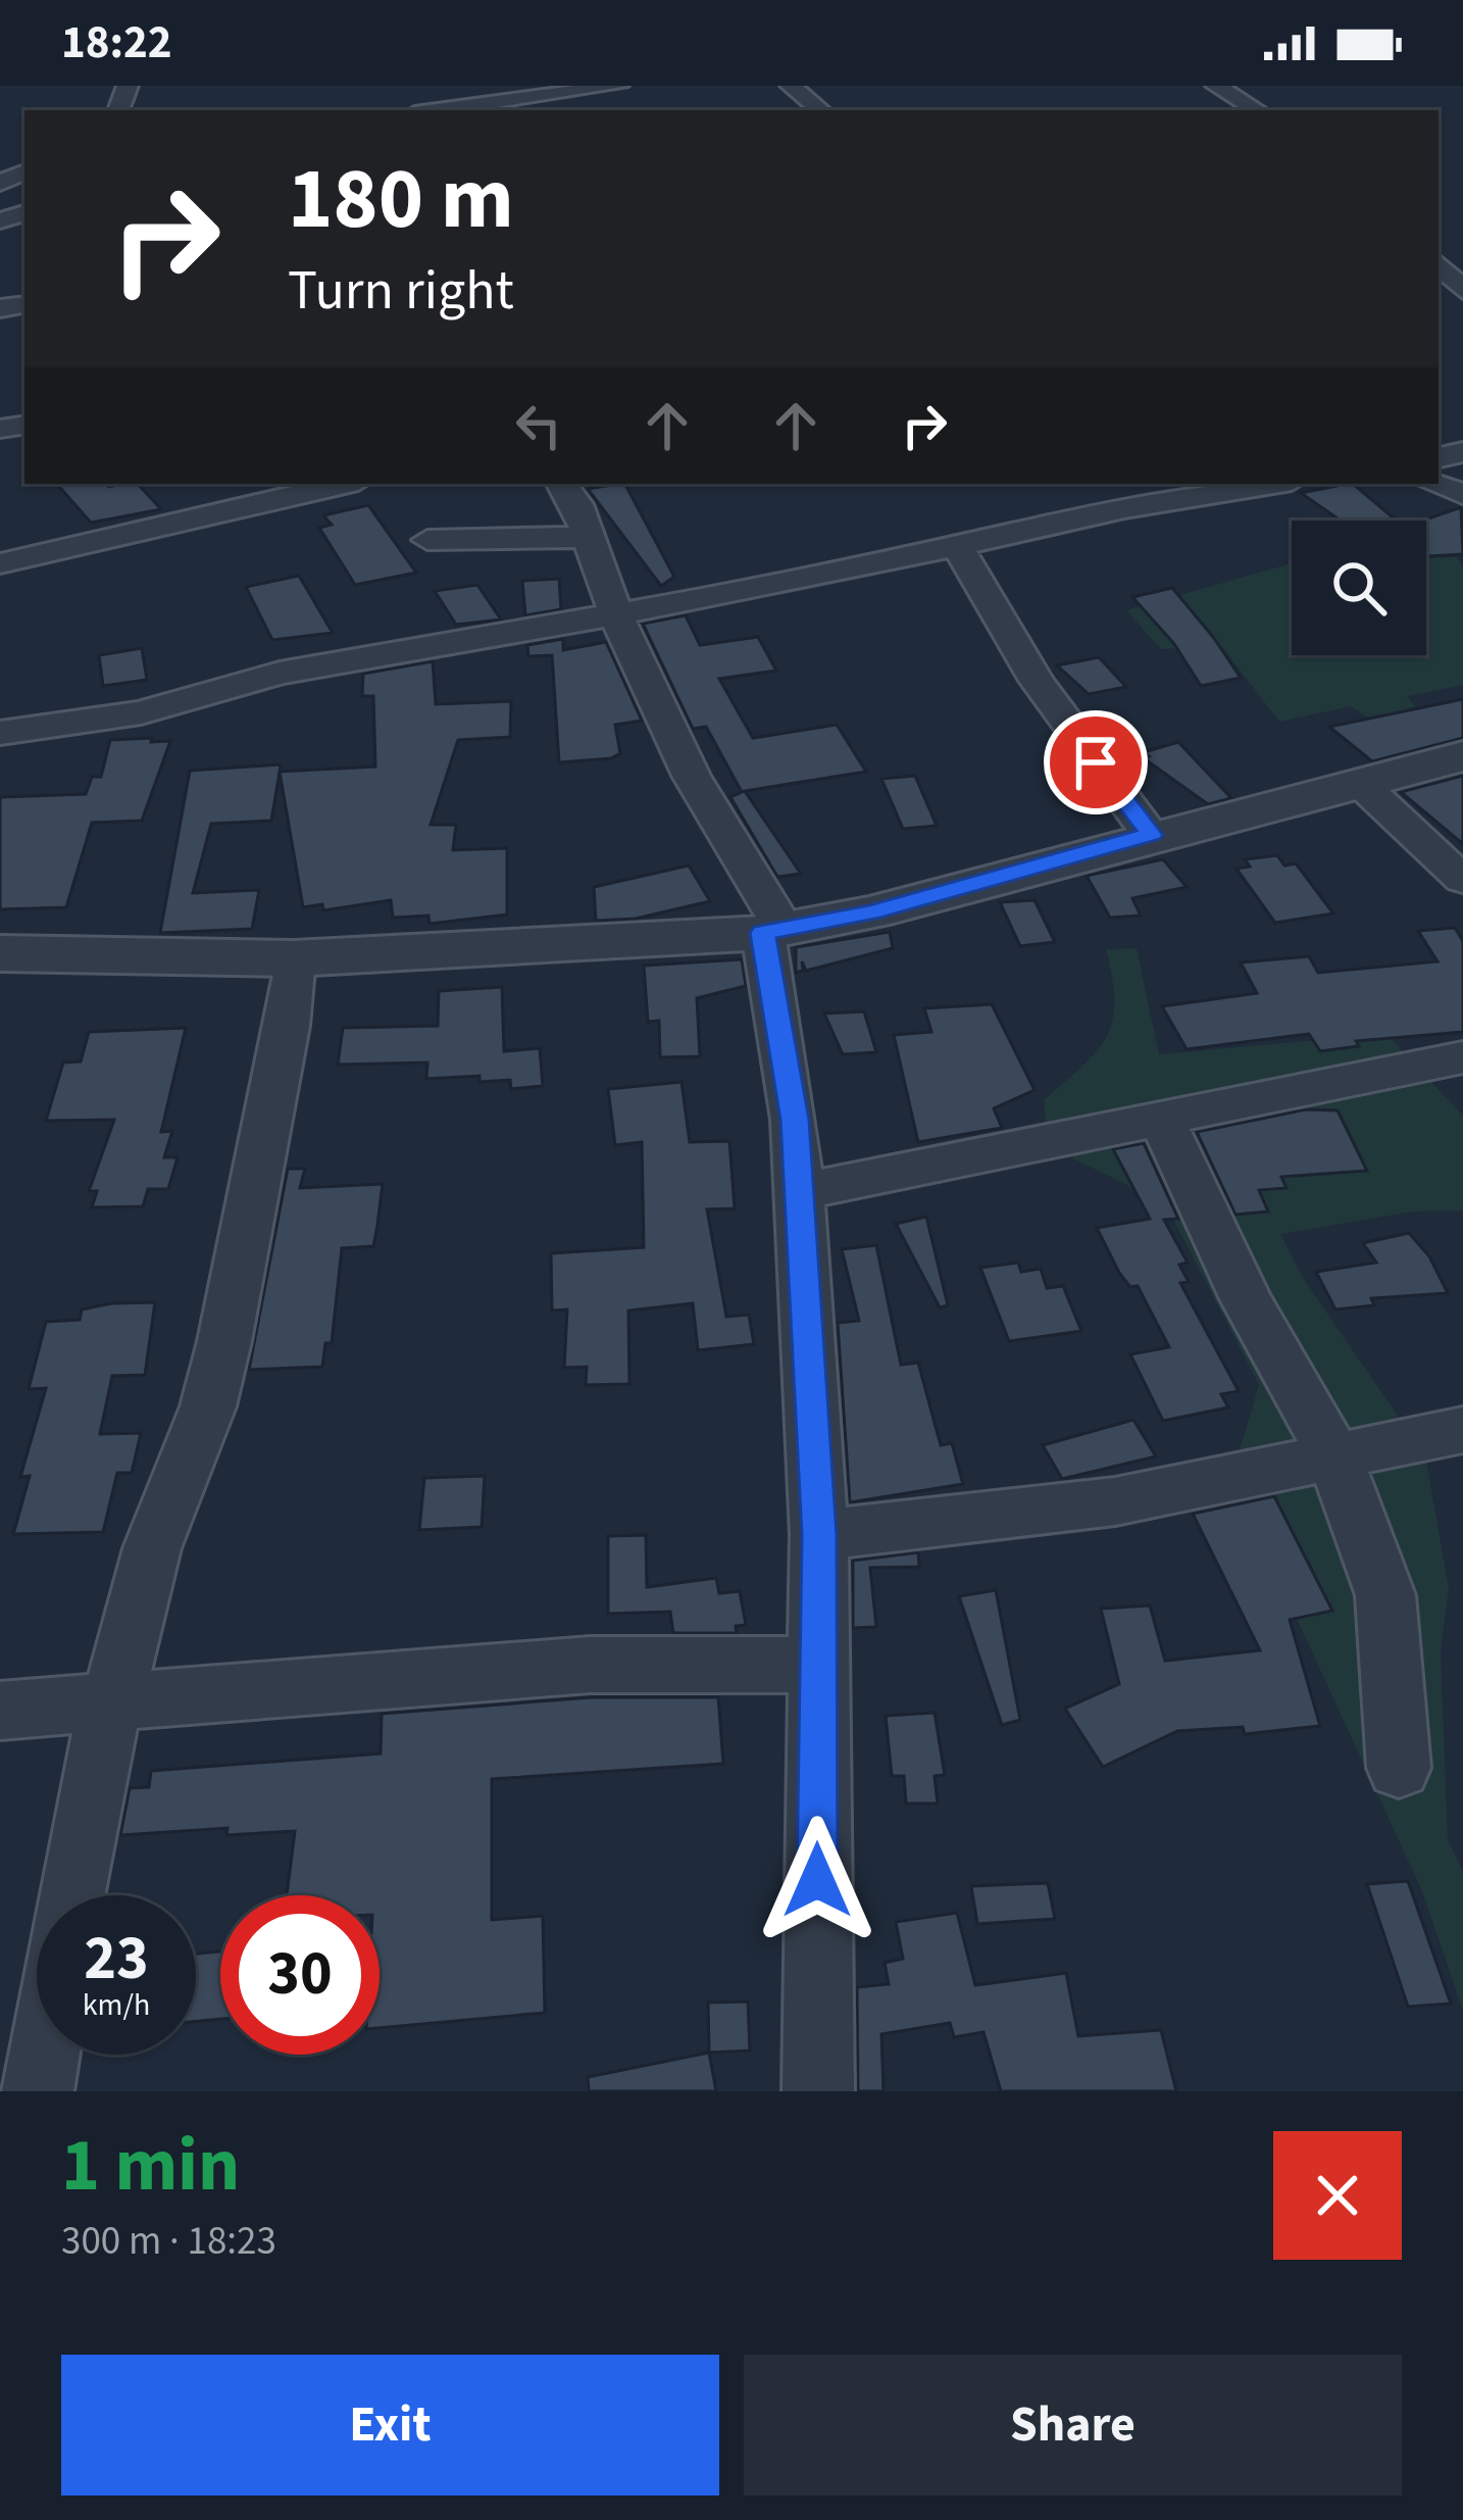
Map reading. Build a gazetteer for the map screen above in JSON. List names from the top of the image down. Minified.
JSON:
{"page":{"status":"18:22","turn":["180 m","Turn right"],"speed":"23 km/h","limit":"30","heading":["1 min","300 m · 18:23"],"buttons":["Exit","Share"]}}
